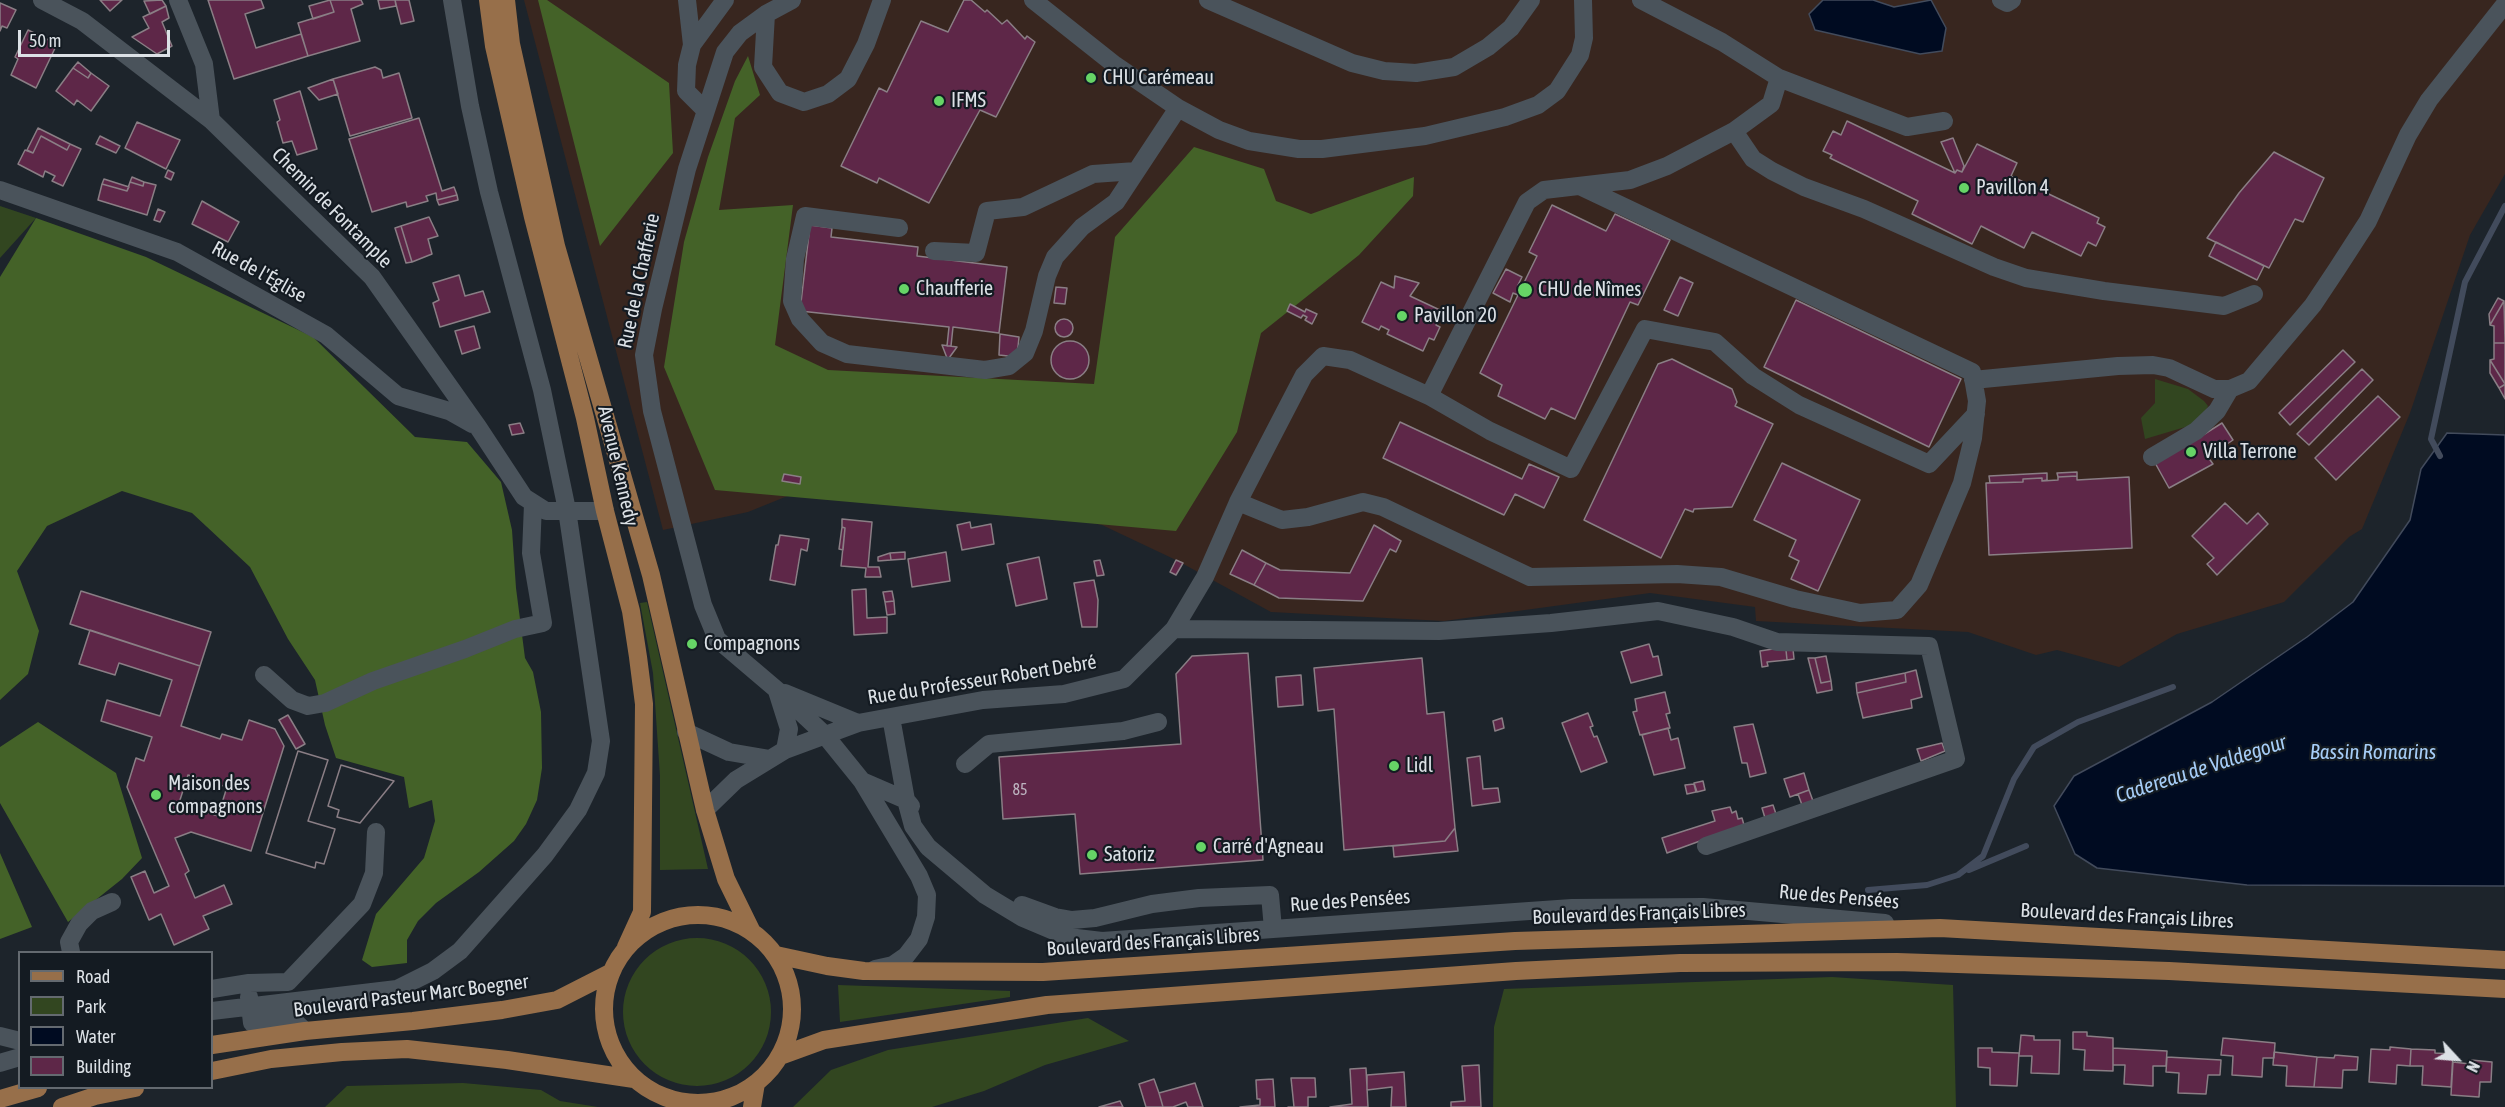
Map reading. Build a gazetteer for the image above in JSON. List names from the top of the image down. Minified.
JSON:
{"streets":{"main road":["Avenue Kennedy","Boulevard des Français Libres","Boulevard Pasteur Marc Boegner"],"street":["Chemin de Fontample","Rue de l'Église","Rue de la Chafferie","Rue du Professeur Robert Debré","Rue des Pensées"]},"crossings":[["Chemin de Fontample","Rue de l'Église"],["Rue de la Chafferie","Rue du Professeur Robert Debré"],["Rue de la Chafferie","Boulevard des Français Libres"],["Avenue Kennedy","Rue du Professeur Robert Debré"],["Avenue Kennedy","Boulevard des Français Libres"],["Avenue Kennedy","Boulevard Pasteur Marc Boegner"],["Rue du Professeur Robert Debré","Rue des Pensées"],["Rue des Pensées","Boulevard des Français Libres"],["Boulevard des Français Libres","Boulevard Pasteur Marc Boegner"]],"water":["Bassin Romarins","Cadereau de Valdegour"],"places":["CHU Carémeau","IFMS","Pavillon 4","Chaufferie","CHU de Nîmes","Pavillon 20","Villa Terrone","Compagnons","Lidl","Maison des compagnons","Carré d'Agneau","Satoriz"],"house_numbers":["85"],"legend":["Road","Park","Water","Building"],"scale_bar":"50 m","north":"bottom right"}
